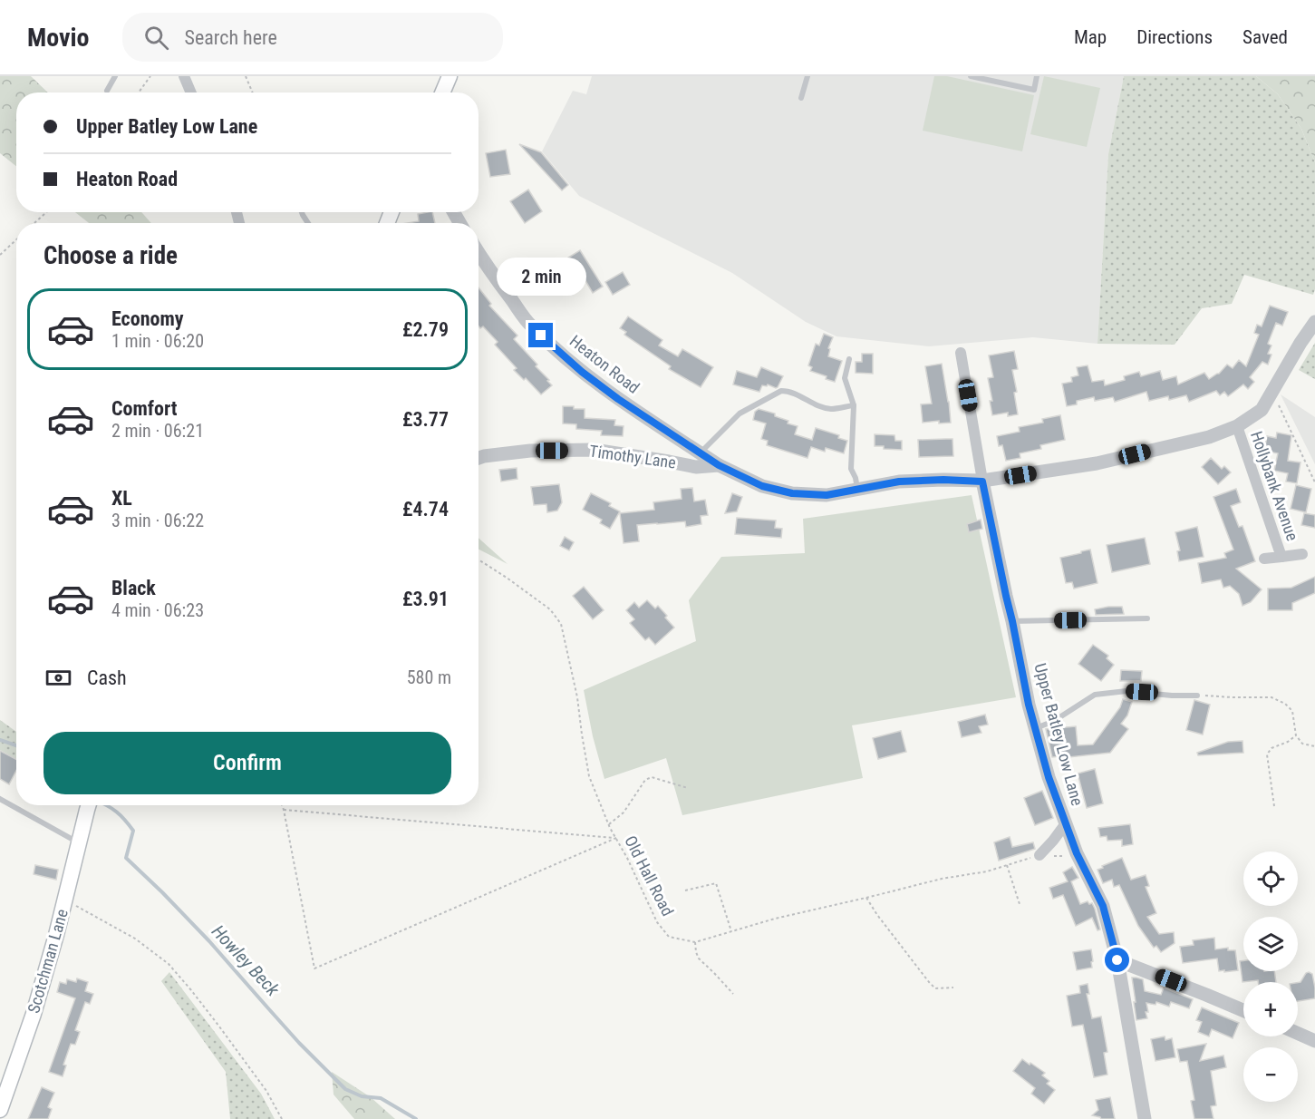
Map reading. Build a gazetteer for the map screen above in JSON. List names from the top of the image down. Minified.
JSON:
{"streets":{"main road":["Scotchman Lane"],"street":["Heaton Road","Timothy Lane","Hollybank Avenue","Upper Batley Low Lane"],"path":["Old Hall Road"]},"crossings":[["Heaton Road","Timothy Lane"],["Timothy Lane","Hollybank Avenue"],["Timothy Lane","Upper Batley Low Lane"]],"water":["Howley Beck"],"page":{"header":"Movio","search":"Search here","nav":["Map","Directions","Saved"],"banner":["Upper Batley Low Lane","Heaton Road"],"heading":"Choose a ride","bubble":"2 min","list":[{"name":"Economy","note":"1 min · 06:20","value":"£2.79"},{"name":"Comfort","note":"2 min · 06:21","value":"£3.77"},{"name":"XL","note":"3 min · 06:22","value":"£4.74"},{"name":"Black","note":"4 min · 06:23","value":"£3.91"}],"pay":["Cash","580 m"],"buttons":"Confirm","map_buttons":["+","−"]}}
